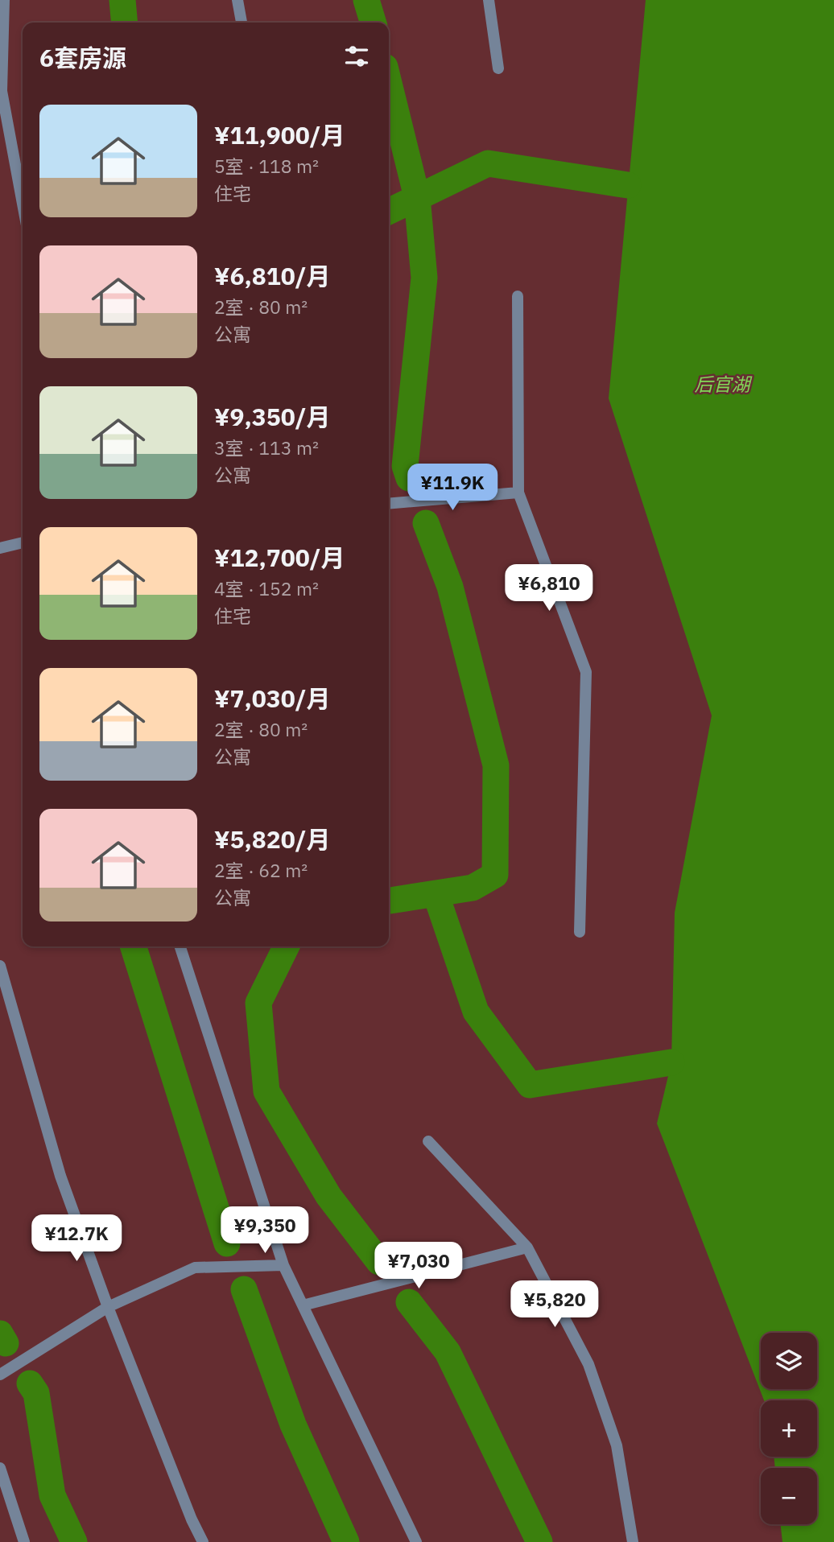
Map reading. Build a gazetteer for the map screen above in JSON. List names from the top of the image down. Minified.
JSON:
{"water":["后官湖"],"page":{"heading":"6套房源","list":[{"name":"¥11,900/月","note":"5室 · 118 m² · 住宅"},{"name":"¥6,810/月","note":"2室 · 80 m² · 公寓"},{"name":"¥9,350/月","note":"3室 · 113 m² · 公寓"},{"name":"¥12,700/月","note":"4室 · 152 m² · 住宅"},{"name":"¥7,030/月","note":"2室 · 80 m² · 公寓"},{"name":"¥5,820/月","note":"2室 · 62 m² · 公寓"}],"price":["¥11.9K","¥6,810","¥9,350","¥12.7K","¥7,030","¥5,820"],"map_buttons":["+","−"]}}
